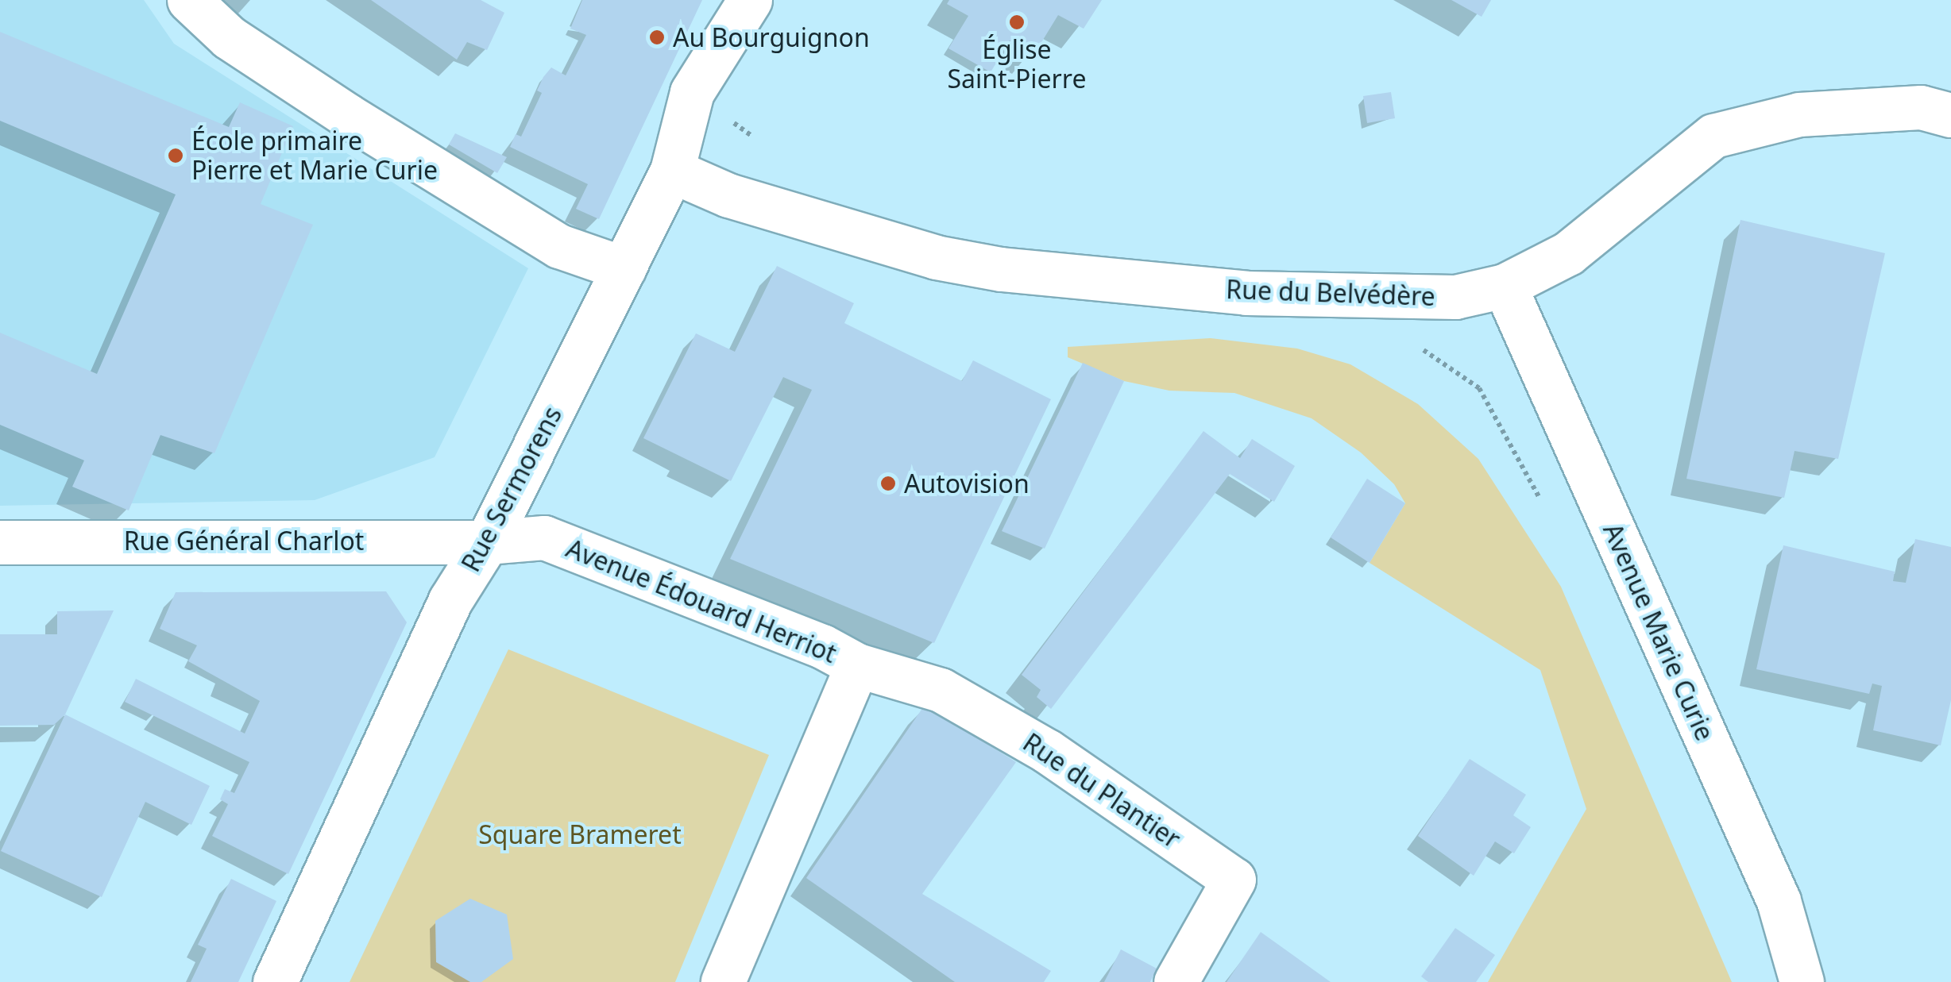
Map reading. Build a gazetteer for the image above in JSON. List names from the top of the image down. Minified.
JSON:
{"streets":{"street":["Rue du Belvédère","Rue Sermorens","Rue Général Charlot","Avenue Édouard Herriot","Avenue Marie Curie","Rue du Plantier"]},"crossings":[["Rue du Belvédère","Rue Sermorens"],["Rue du Belvédère","Avenue Marie Curie"],["Rue Sermorens","Rue Général Charlot"],["Rue Sermorens","Avenue Édouard Herriot"],["Rue Général Charlot","Avenue Édouard Herriot"],["Avenue Édouard Herriot","Rue du Plantier"]],"parks":["Square Brameret"],"places":["Église Saint-Pierre","Au Bourguignon","École primaire Pierre et Marie Curie","Autovision"]}
